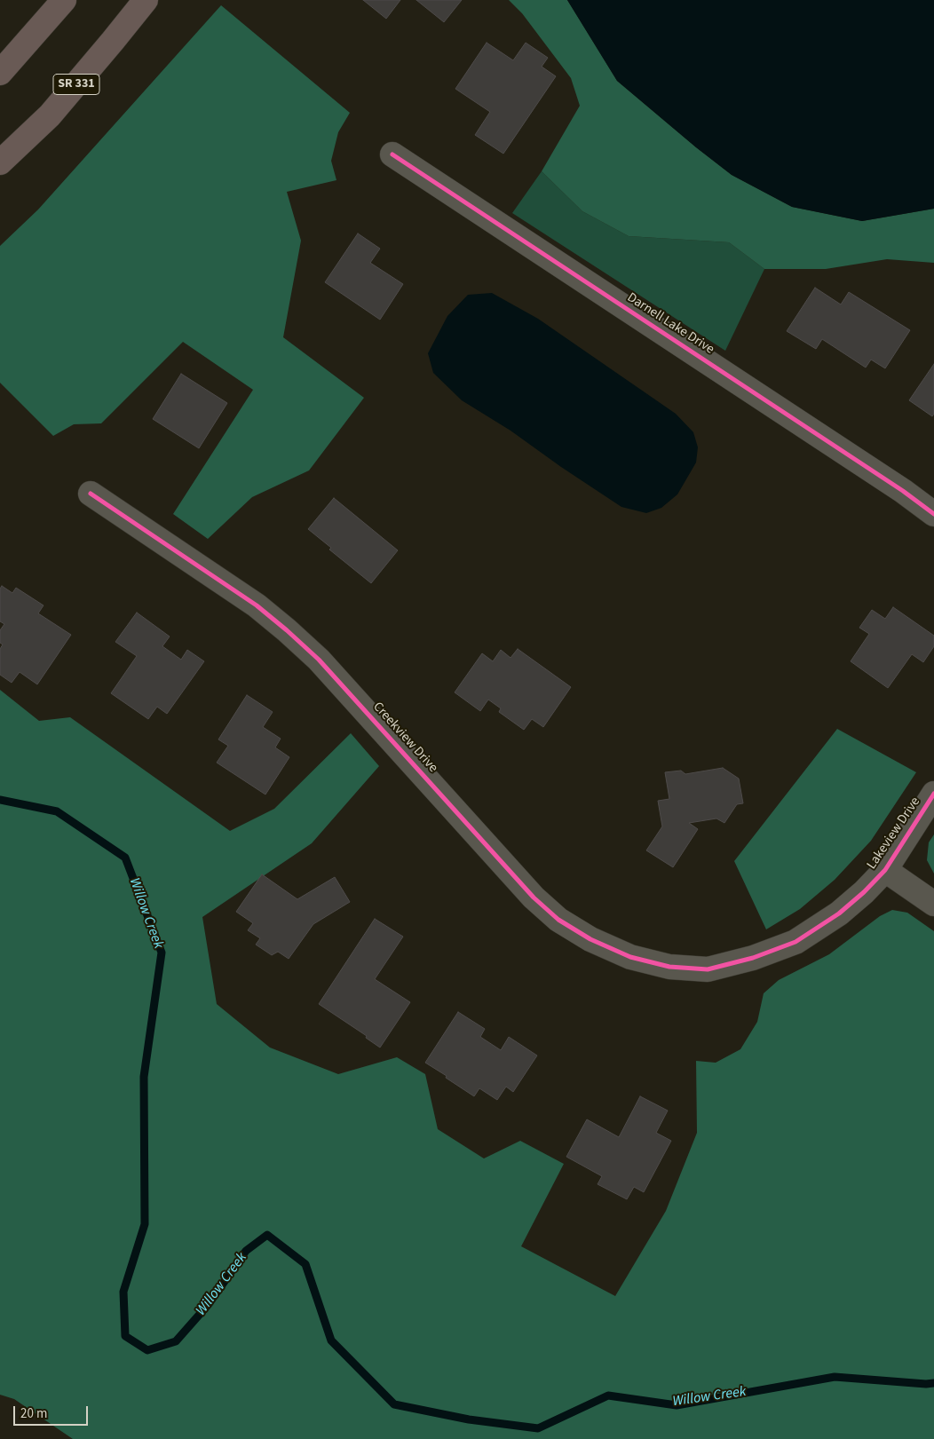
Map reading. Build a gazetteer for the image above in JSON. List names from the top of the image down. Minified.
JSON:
{"streets":{"highway":["SR 331"],"street":["Darnell Lake Drive","Creekview Drive","Lakeview Drive"]},"crossings":[["Creekview Drive","Lakeview Drive"]],"water":["Willow Creek"],"scale_bar":"20 m"}
